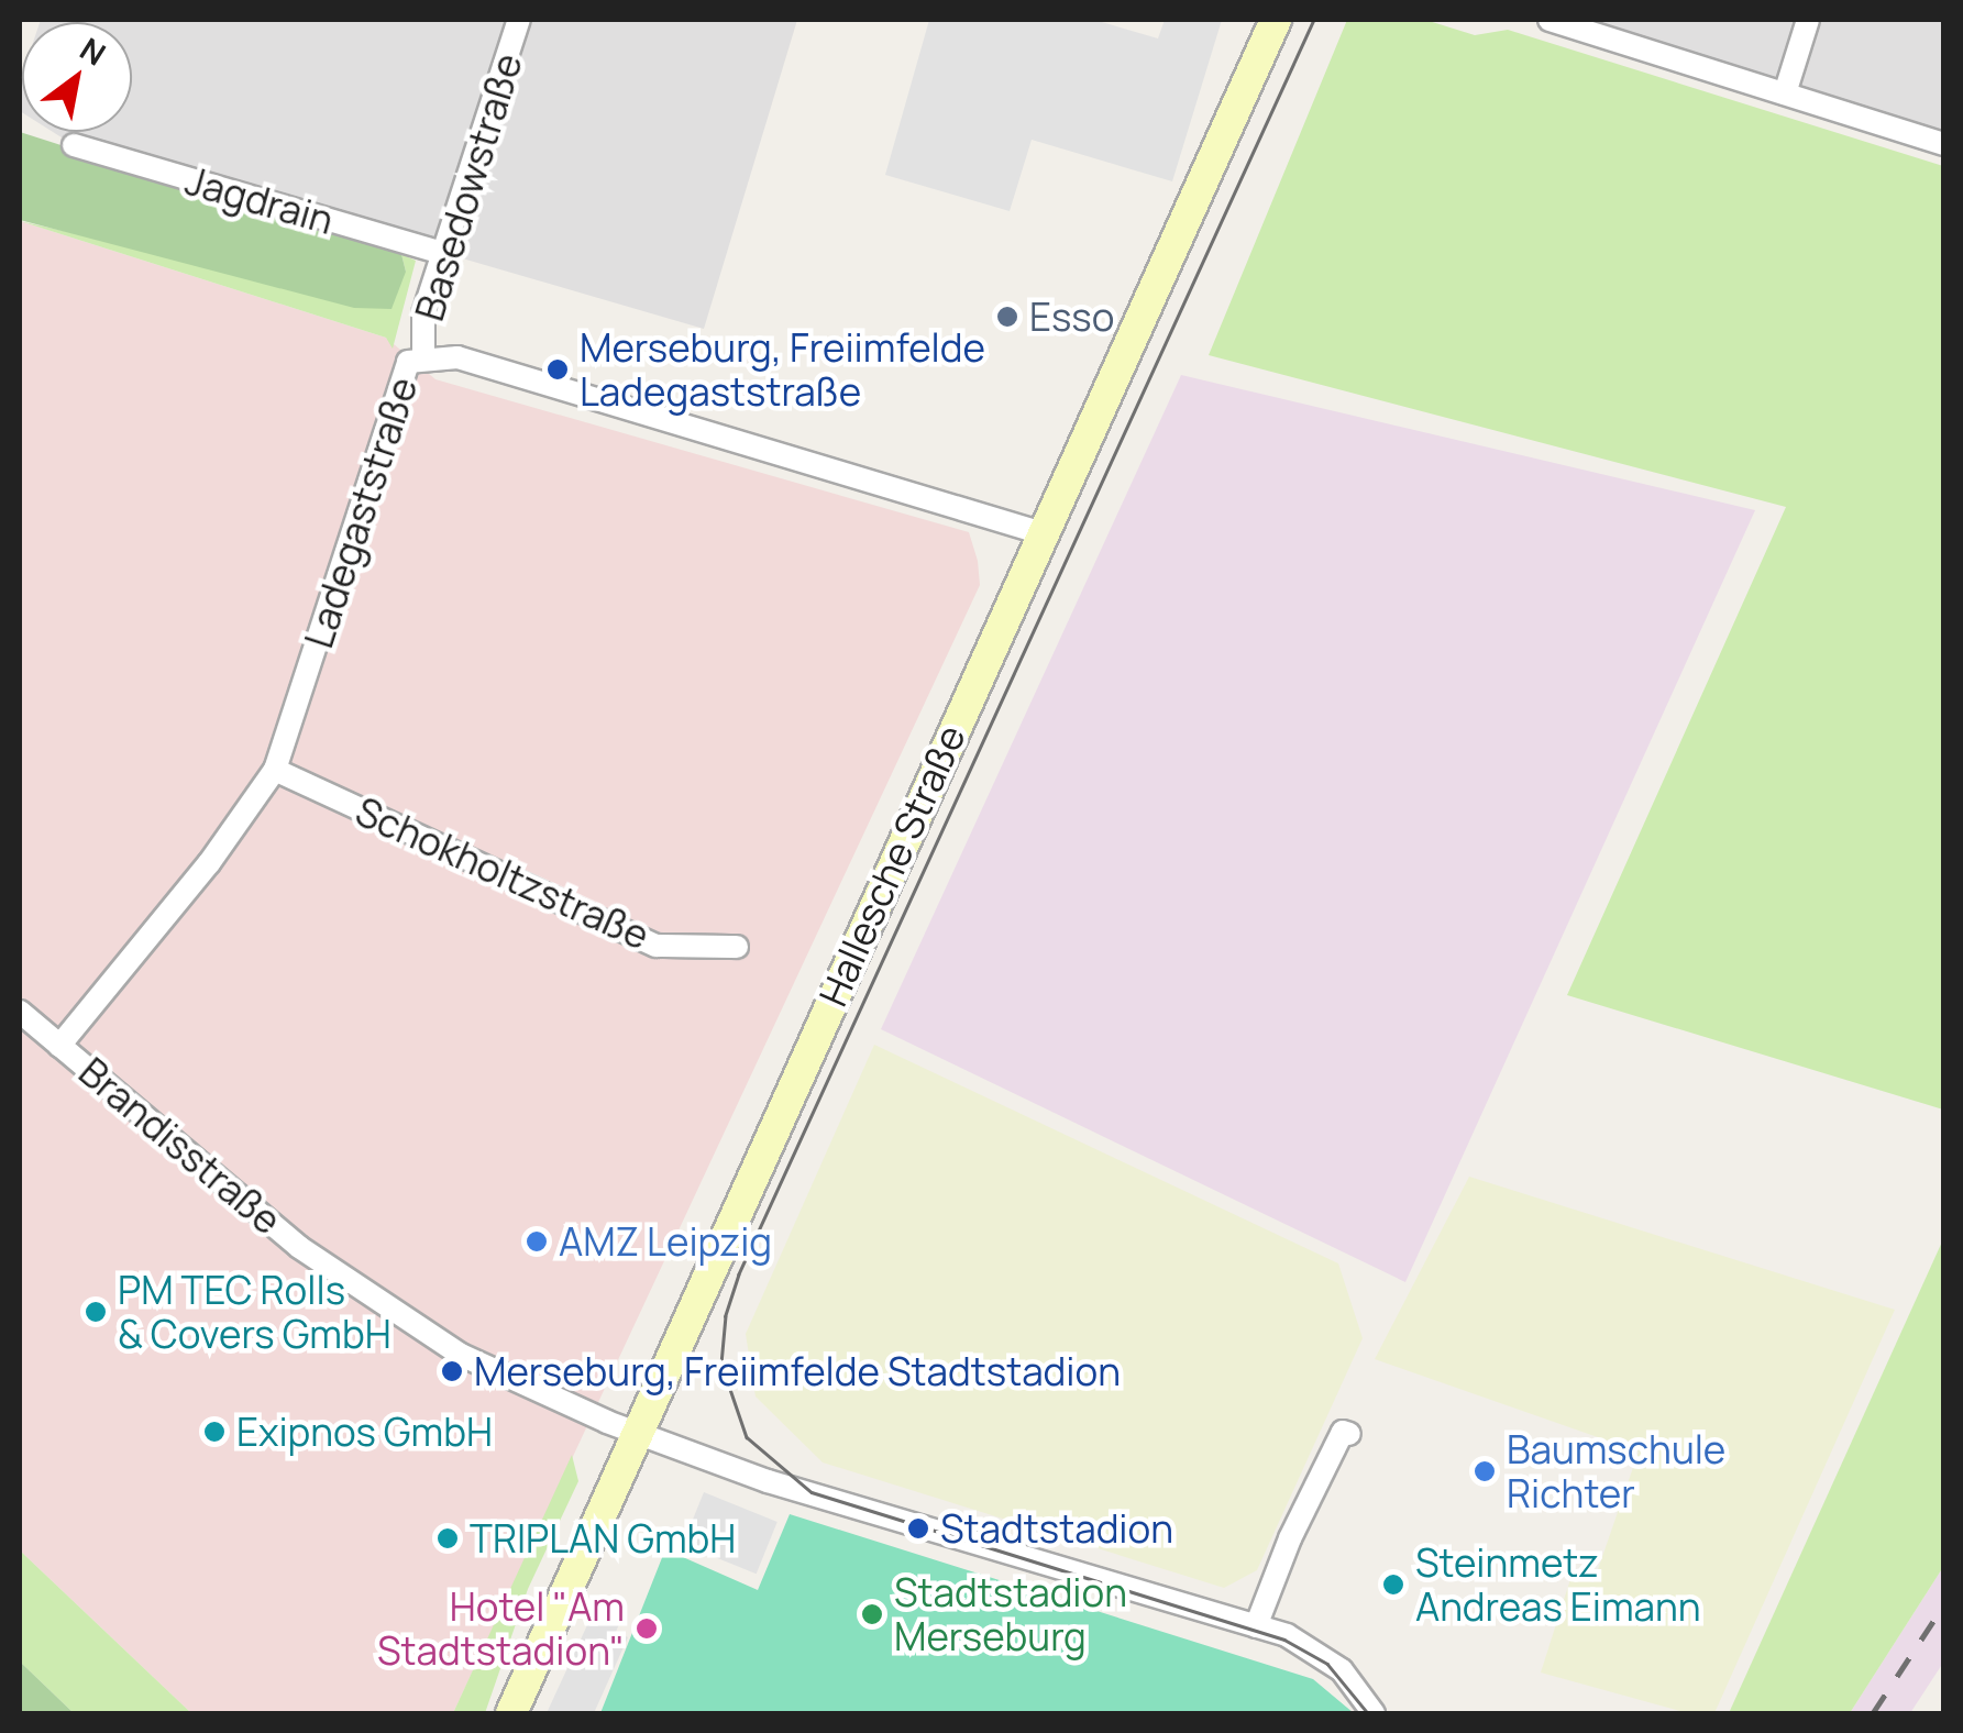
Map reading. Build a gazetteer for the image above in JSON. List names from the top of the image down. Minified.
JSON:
{"streets":{"street":["Basedowstraße","Jagdrain","Ladegaststraße","Hallesche Straße","Schokholtzstraße","Brandisstraße"]},"crossings":[["Basedowstraße","Jagdrain"],["Basedowstraße","Ladegaststraße"],["Ladegaststraße","Hallesche Straße"],["Ladegaststraße","Schokholtzstraße"],["Ladegaststraße","Brandisstraße"],["Hallesche Straße","Brandisstraße"]],"places":["Esso","Merseburg, Freiimfelde Ladegaststraße","AMZ Leipzig","PM TEC Rolls & Covers GmbH","Merseburg, Freiimfelde Stadtstadion","Exipnos GmbH","Baumschule Richter","Stadtstadion","TRIPLAN GmbH","Steinmetz Andreas Eimann","Stadtstadion Merseburg","Hotel \"Am Stadtstadion\""],"north":"top right"}
